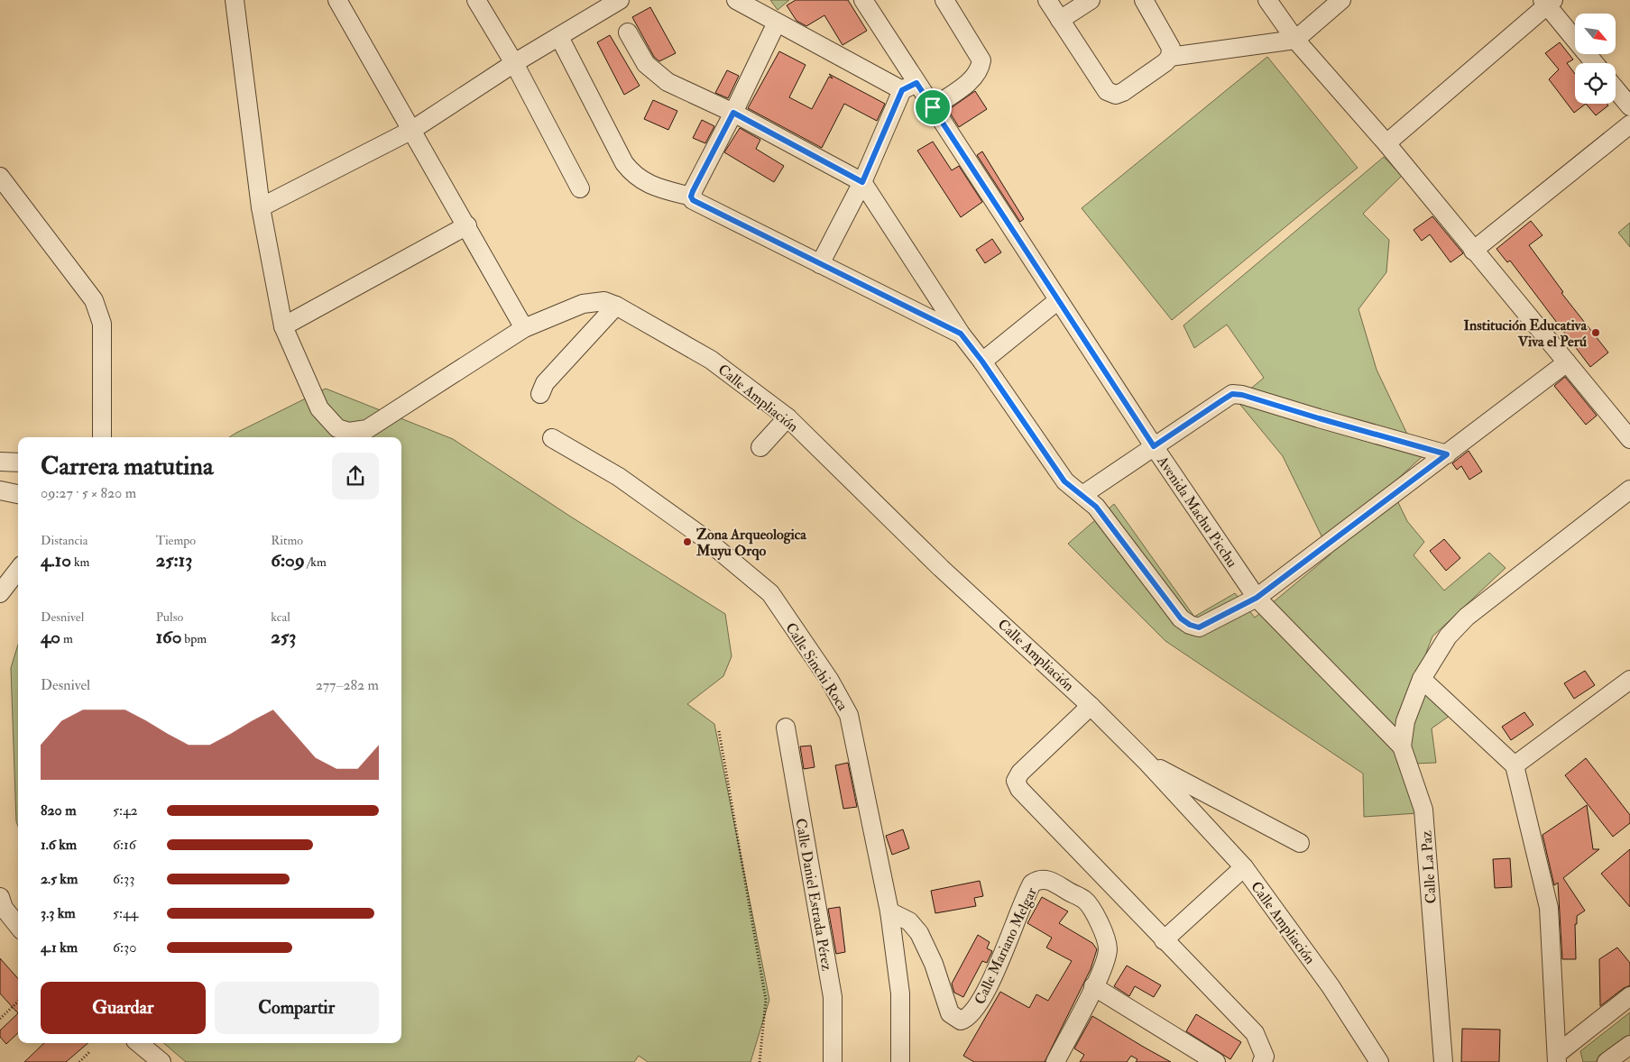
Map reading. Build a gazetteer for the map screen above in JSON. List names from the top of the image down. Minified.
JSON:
{"streets":{"street":["Calle Ampliación","Avenida Machu Picchu","Calle Sinchi Roca","Calle La Paz","Calle Daniel Estrada Pérez","Calle Mariano Melgar"]},"crossings":[["Avenida Machu Picchu","Calle La Paz"],["Calle Sinchi Roca","Calle Mariano Melgar"]],"places":["Institución Educativa Viva el Perú","Zona Arqueologica Muyu Orqo"],"north":"bottom right","page":{"heading":["Carrera matutina","09:27 · 5 × 820 m"],"stats":[["Distancia","4.10 km"],["Tiempo","25:13"],["Ritmo","6:09 /km"],["Desnivel","40 m"],["Pulso","160 bpm"],["kcal","253"]],"chart":["Desnivel","277–282 m"],"list":[{"name":"820 m","note":"5:42"},{"name":"1.6 km","note":"6:16"},{"name":"2.5 km","note":"6:33"},{"name":"3.3 km","note":"5:44"},{"name":"4.1 km","note":"6:30"}],"buttons":["Guardar","Compartir"]}}
